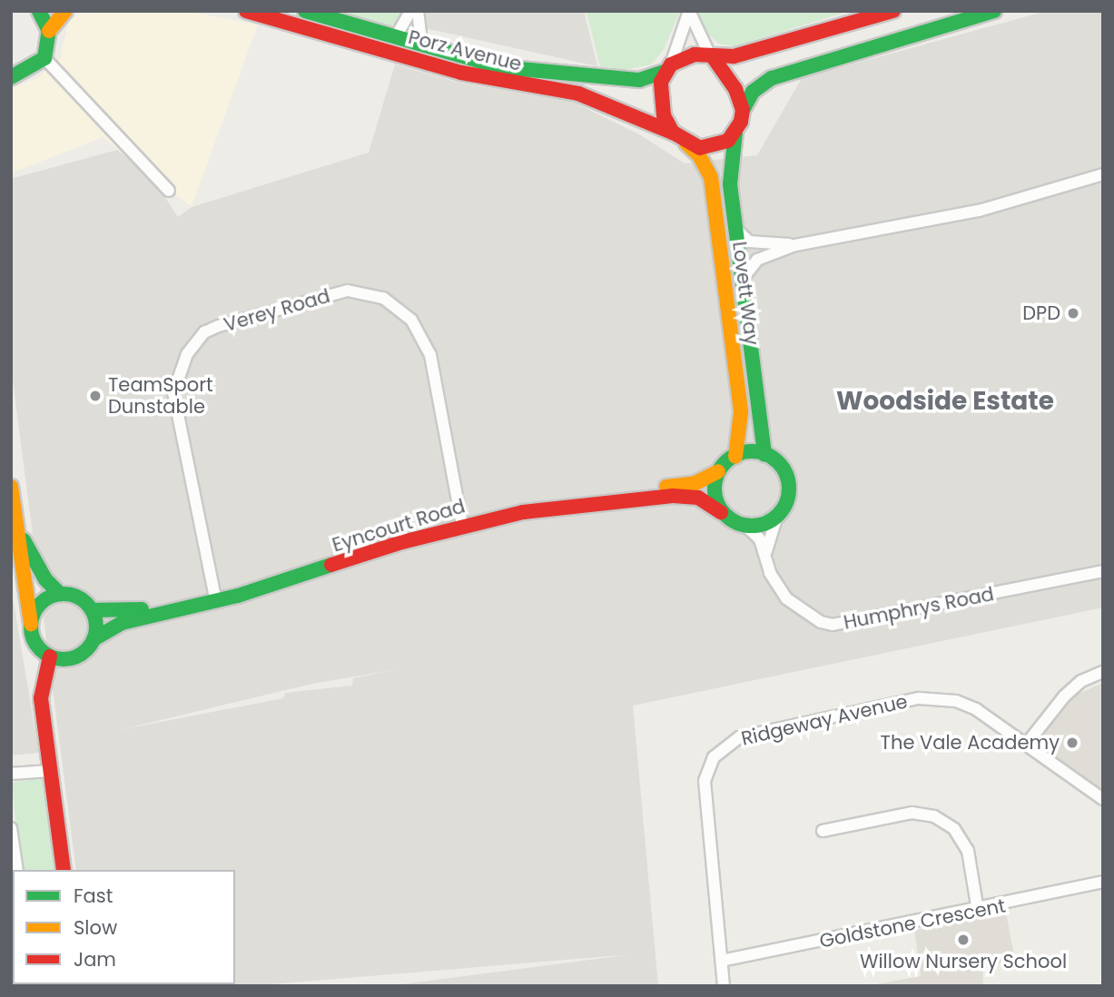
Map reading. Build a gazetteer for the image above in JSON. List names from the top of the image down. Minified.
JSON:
{"streets":{"main road":["Porz Avenue","Lovett Way","Eyncourt Road"],"street":["Verey Road","Humphrys Road","Ridgeway Avenue","Goldstone Crescent"]},"crossings":[["Porz Avenue","Lovett Way"],["Lovett Way","Eyncourt Road"],["Lovett Way","Humphrys Road"],["Verey Road","Eyncourt Road"],["Eyncourt Road","Humphrys Road"],["Ridgeway Avenue","Goldstone Crescent"]],"districts":["Woodside Estate"],"places":["DPD","TeamSport Dunstable","The Vale Academy","Willow Nursery School"],"legend":["Fast","Slow","Jam"]}
